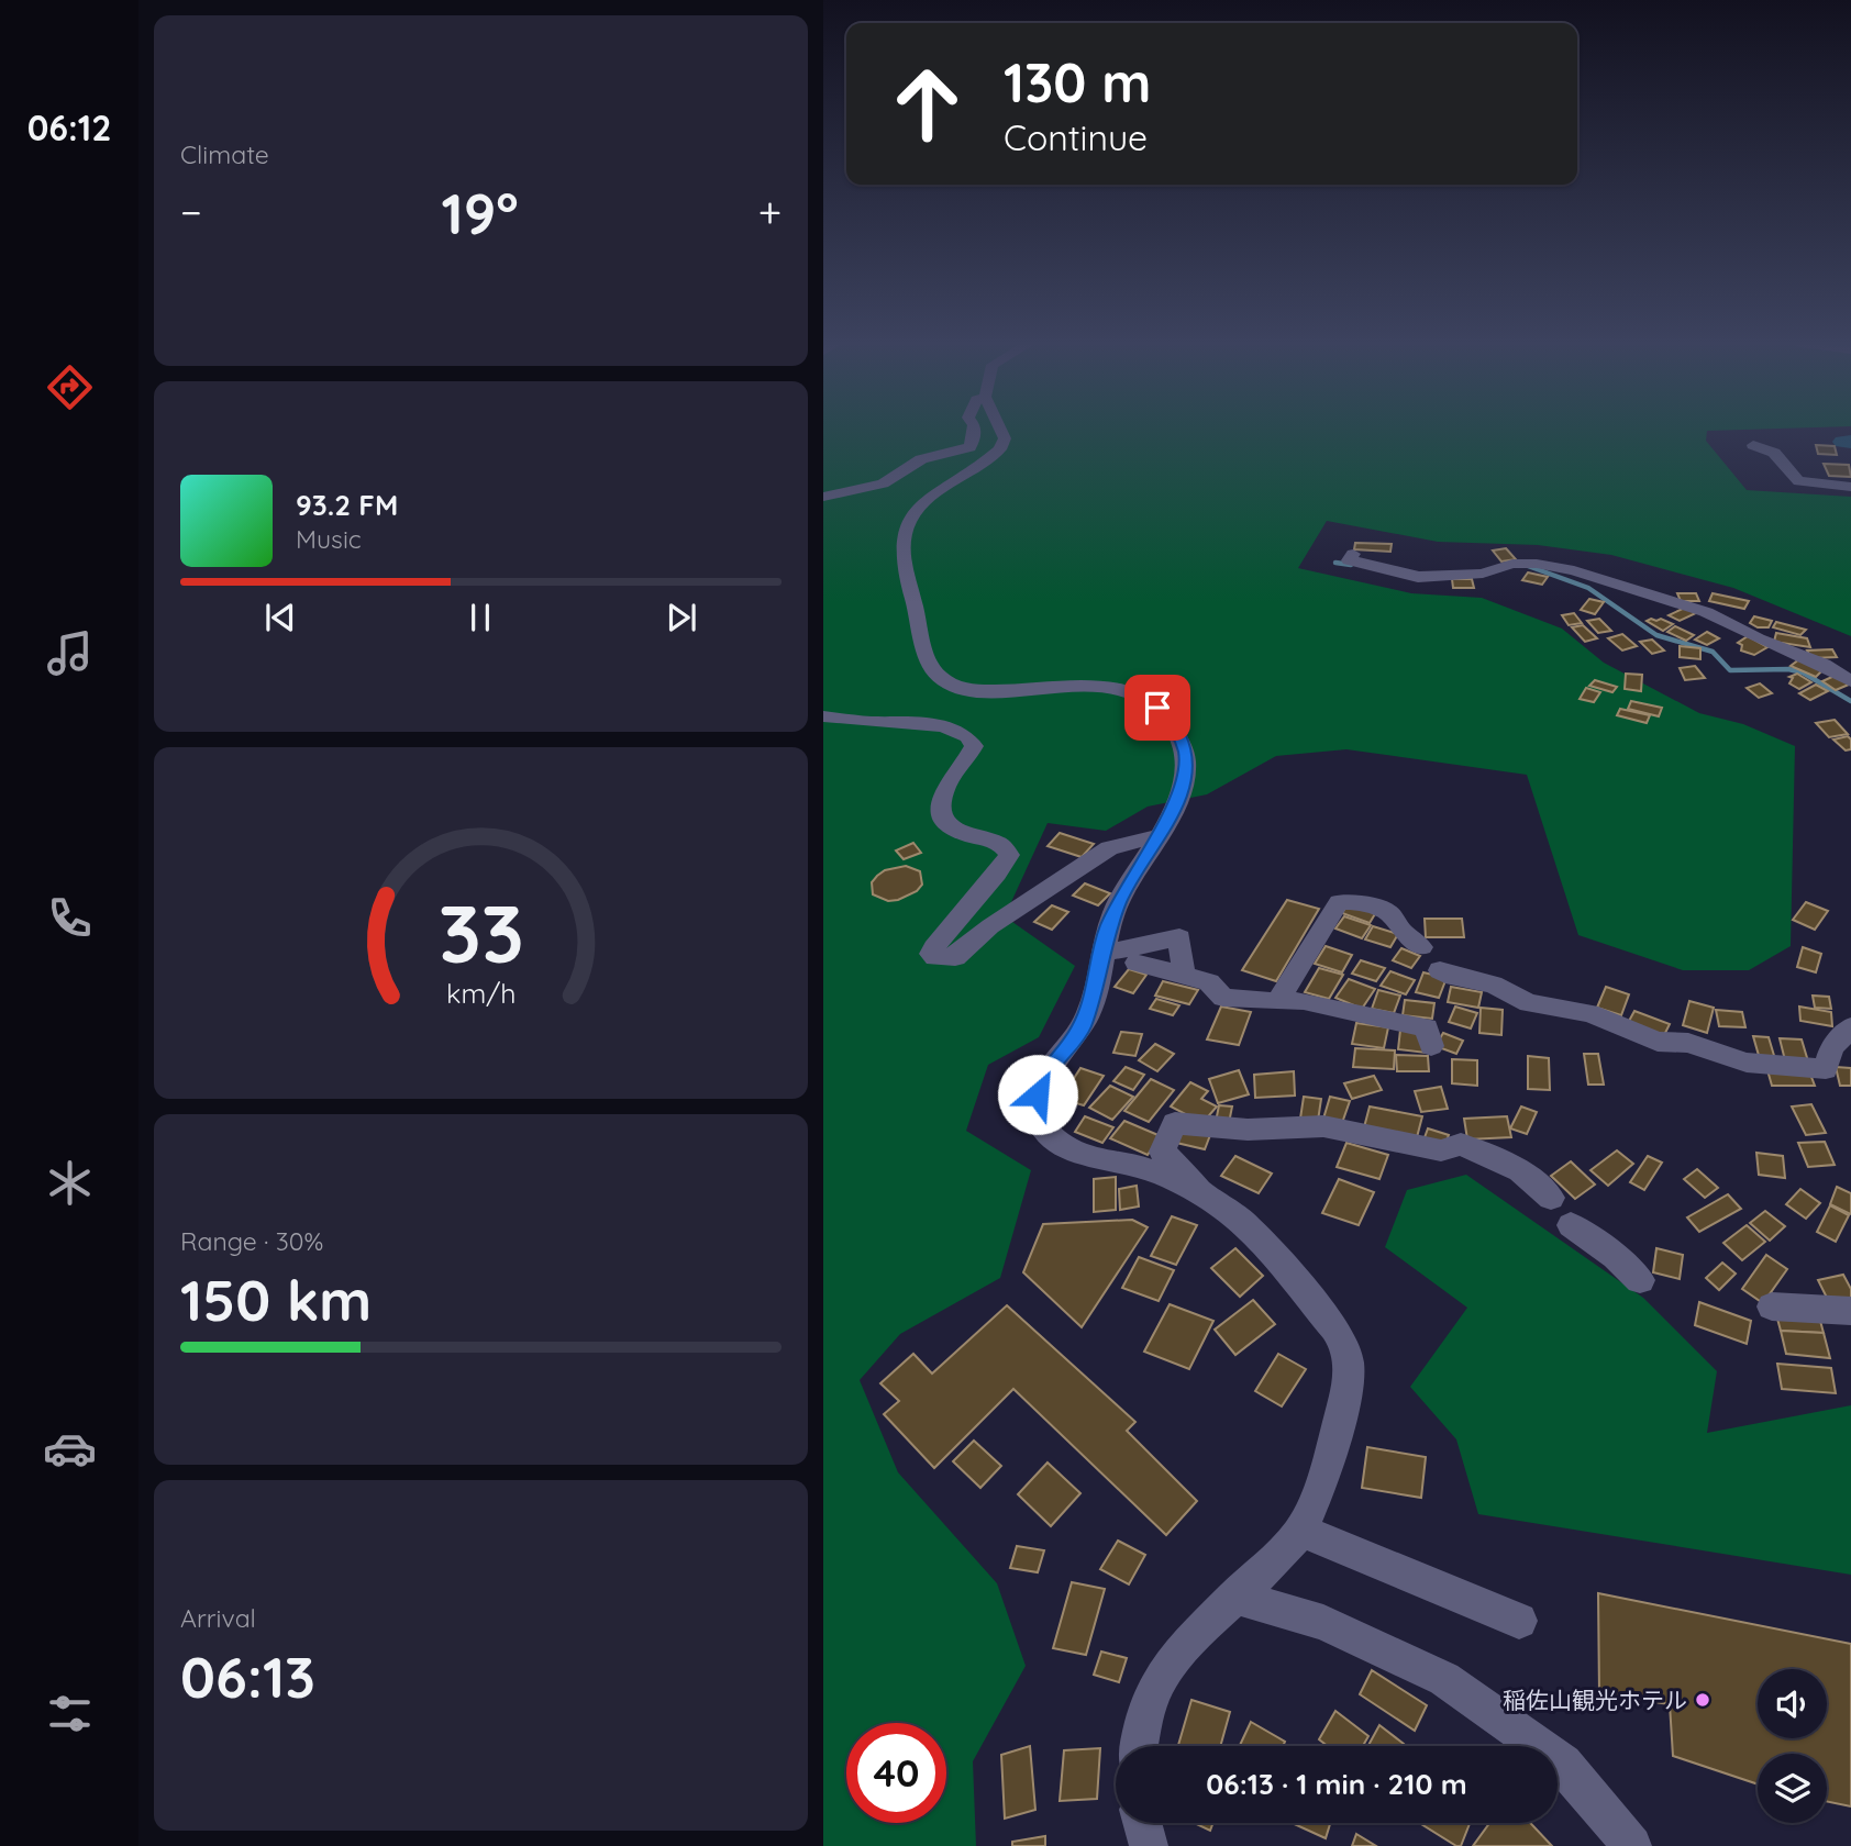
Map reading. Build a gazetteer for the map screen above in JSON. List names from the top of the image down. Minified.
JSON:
{"places":["稲佐山観光ホテル"],"page":{"tabs":"06:12","tile":["Climate",["Range · 30%","150 km"],["Arrival","06:13"]],"turn":["130 m","Continue"],"heat":["−","19°","+"],"song":["93.2 FM","Music"],"limit":"40","trip":"06:13 · 1 min · 210 m","gauge":["33","km/h"]}}
